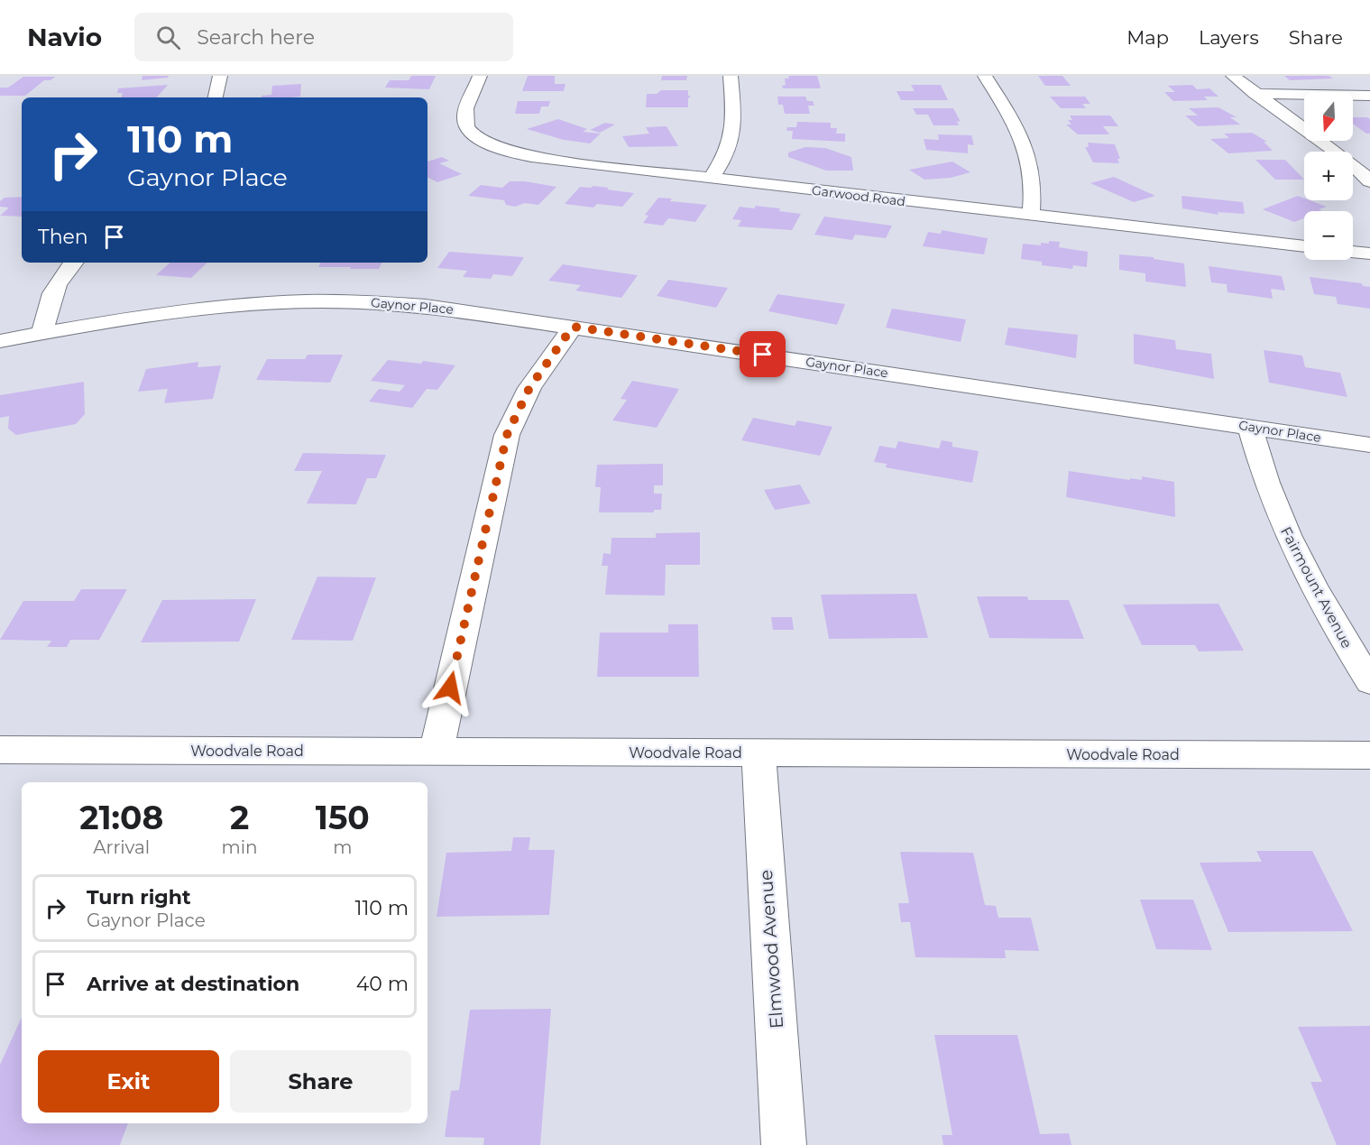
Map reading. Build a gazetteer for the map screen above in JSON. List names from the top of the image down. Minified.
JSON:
{"streets":{"street":["Garwood Road","Gaynor Place","Fairmount Avenue","Woodvale Road","Elmwood Avenue"]},"crossings":[["Gaynor Place","Fairmount Avenue"],["Woodvale Road","Elmwood Avenue"]],"north":"bottom","page":{"header":"Navio","search":"Search here","nav":["Map","Layers","Share"],"map_buttons":["+","−"],"turn":["110 m","Gaynor Place"],"then":"Then","eta":["21:08","Arrival","2","min","150","m"],"list":[{"name":"Turn right","note":"Gaynor Place","value":"110 m"},{"name":"Arrive at destination","value":"40 m"}],"buttons":["Exit","Share"]}}
